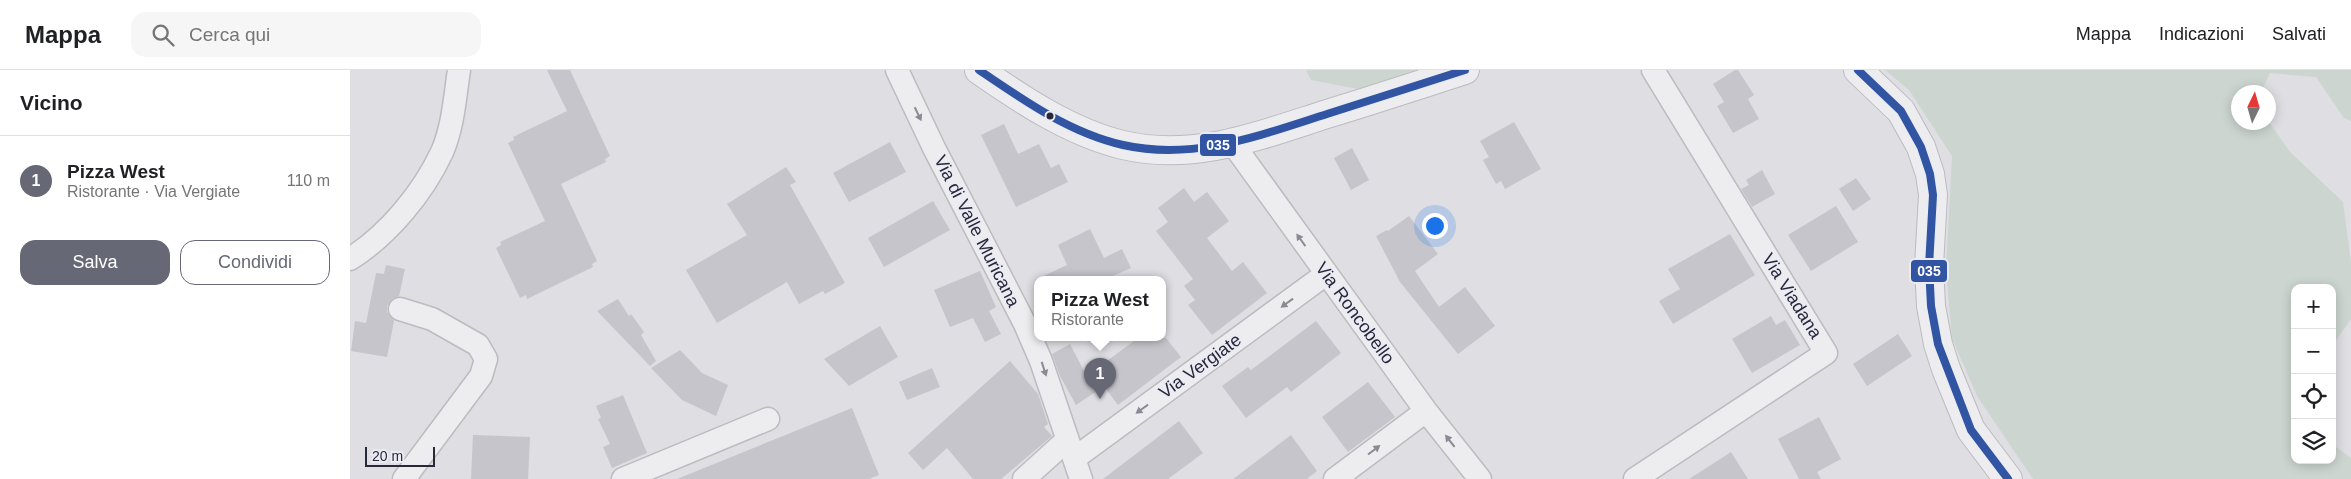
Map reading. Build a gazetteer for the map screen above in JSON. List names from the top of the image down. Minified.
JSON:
{"streets":{"street":["Via di Valle Muricana","Via Viadana","Via Roncobello","Via Vergiate"]},"crossings":[["Via di Valle Muricana","Via Vergiate"],["Via Roncobello","Via Vergiate"]],"one_way":["Via di Valle Muricana","Via Roncobello"],"lines":["transit line 035"],"scale_bar":"20 m","north":"top","page":{"header":"Mappa","search":"Cerca qui","nav":["Mappa","Indicazioni","Salvati"],"heading":"Vicino","list":[{"mark":"1","name":"Pizza West","note":"Ristorante · Via Vergiate","value":"110 m"}],"buttons":["Salva","Condividi"],"popup":["Pizza West","Ristorante"],"map_buttons":["+","−"],"pins":"1","scale":"20 m"}}
